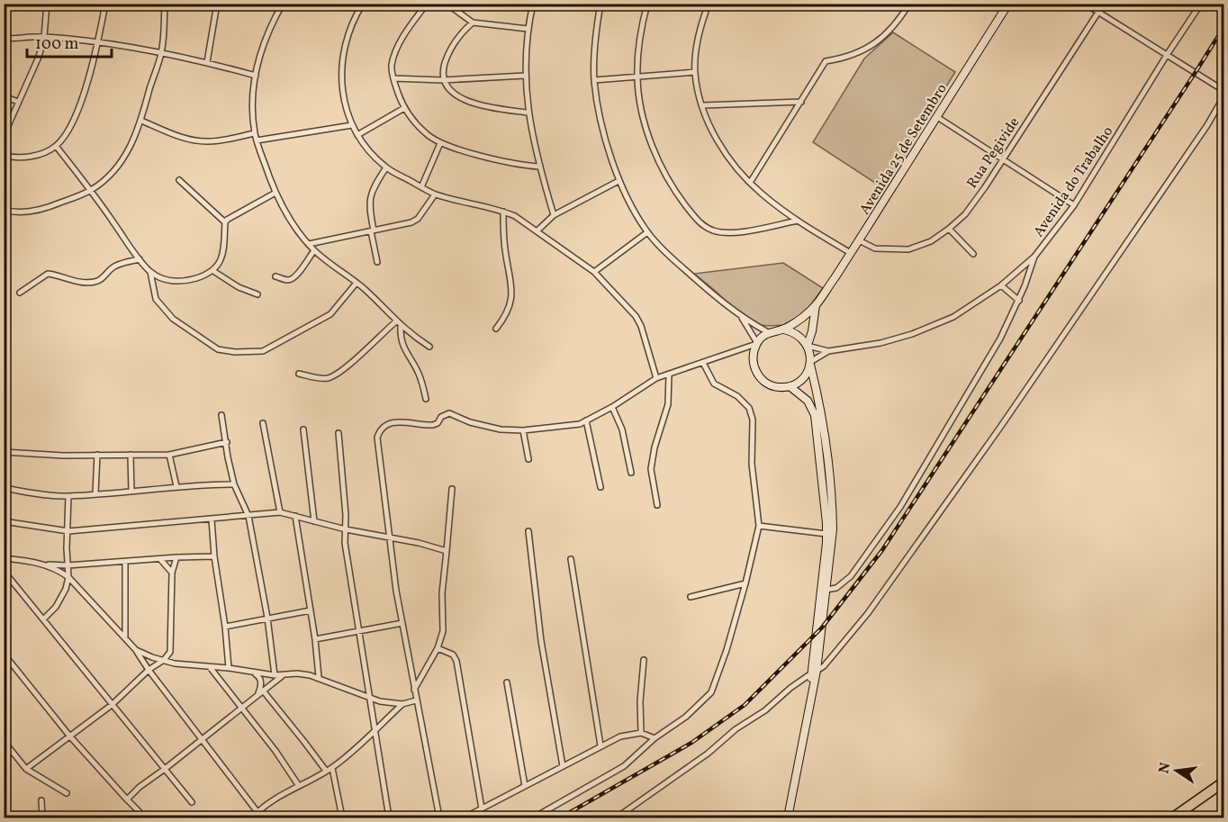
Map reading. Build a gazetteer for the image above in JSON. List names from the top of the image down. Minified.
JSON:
{"streets":{"street":["Avenida 25 de Setembro","Rua Pegivide","Avenida do Trabalho"]},"crossings":[["Avenida 25 de Setembro","Rua Pegivide"],["Avenida 25 de Setembro","Avenida do Trabalho"]],"scale_bar":"100 m","north":"left"}
